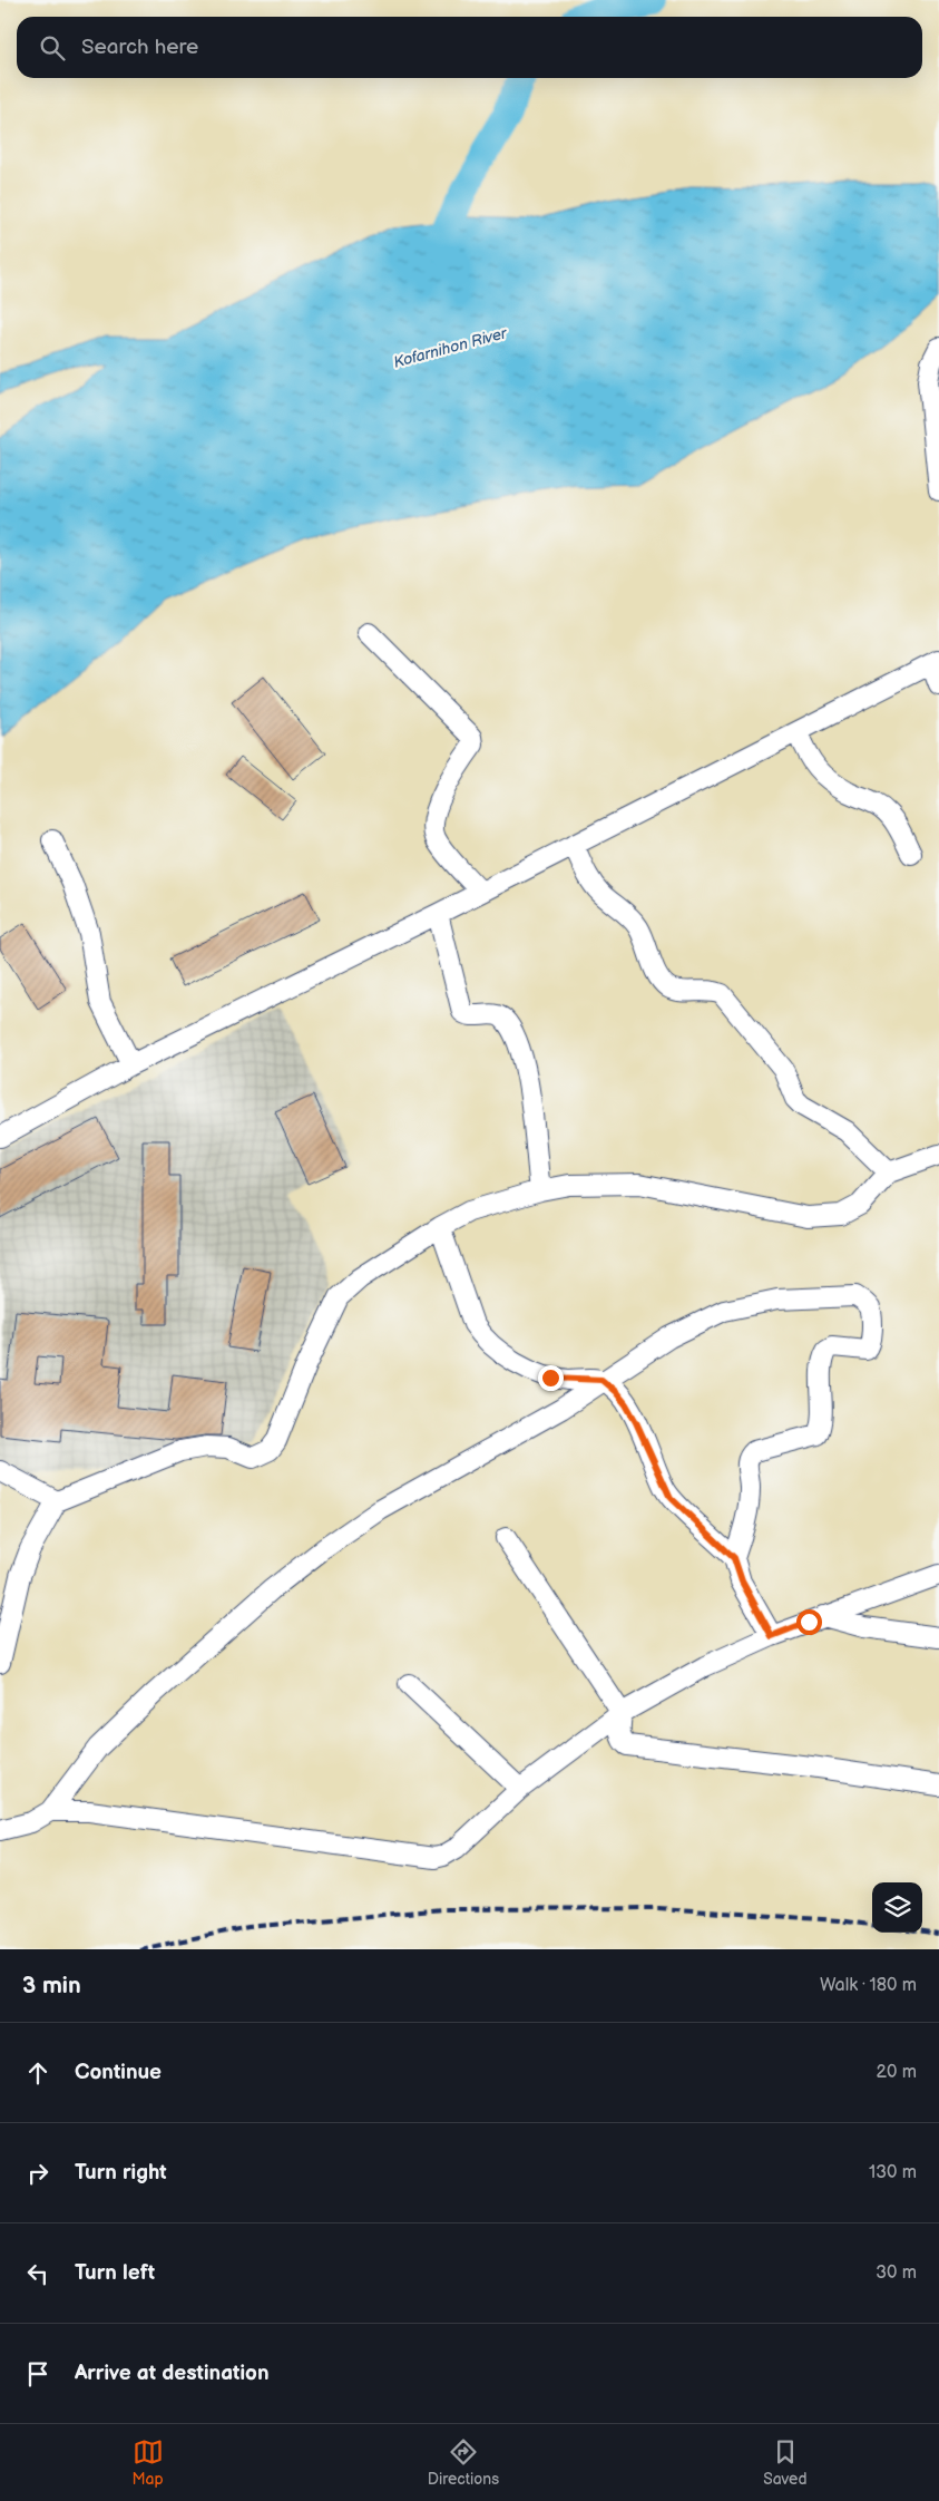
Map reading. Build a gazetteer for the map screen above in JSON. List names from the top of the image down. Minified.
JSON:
{"water":["Kofarnihon River"],"page":{"search":"Search here","heading":["3 min","Walk · 180 m"],"list":[["Continue","20 m"],["Turn right","130 m"],["Turn left","30 m"],"Arrive at destination"],"nav":["Map","Directions","Saved"]}}
